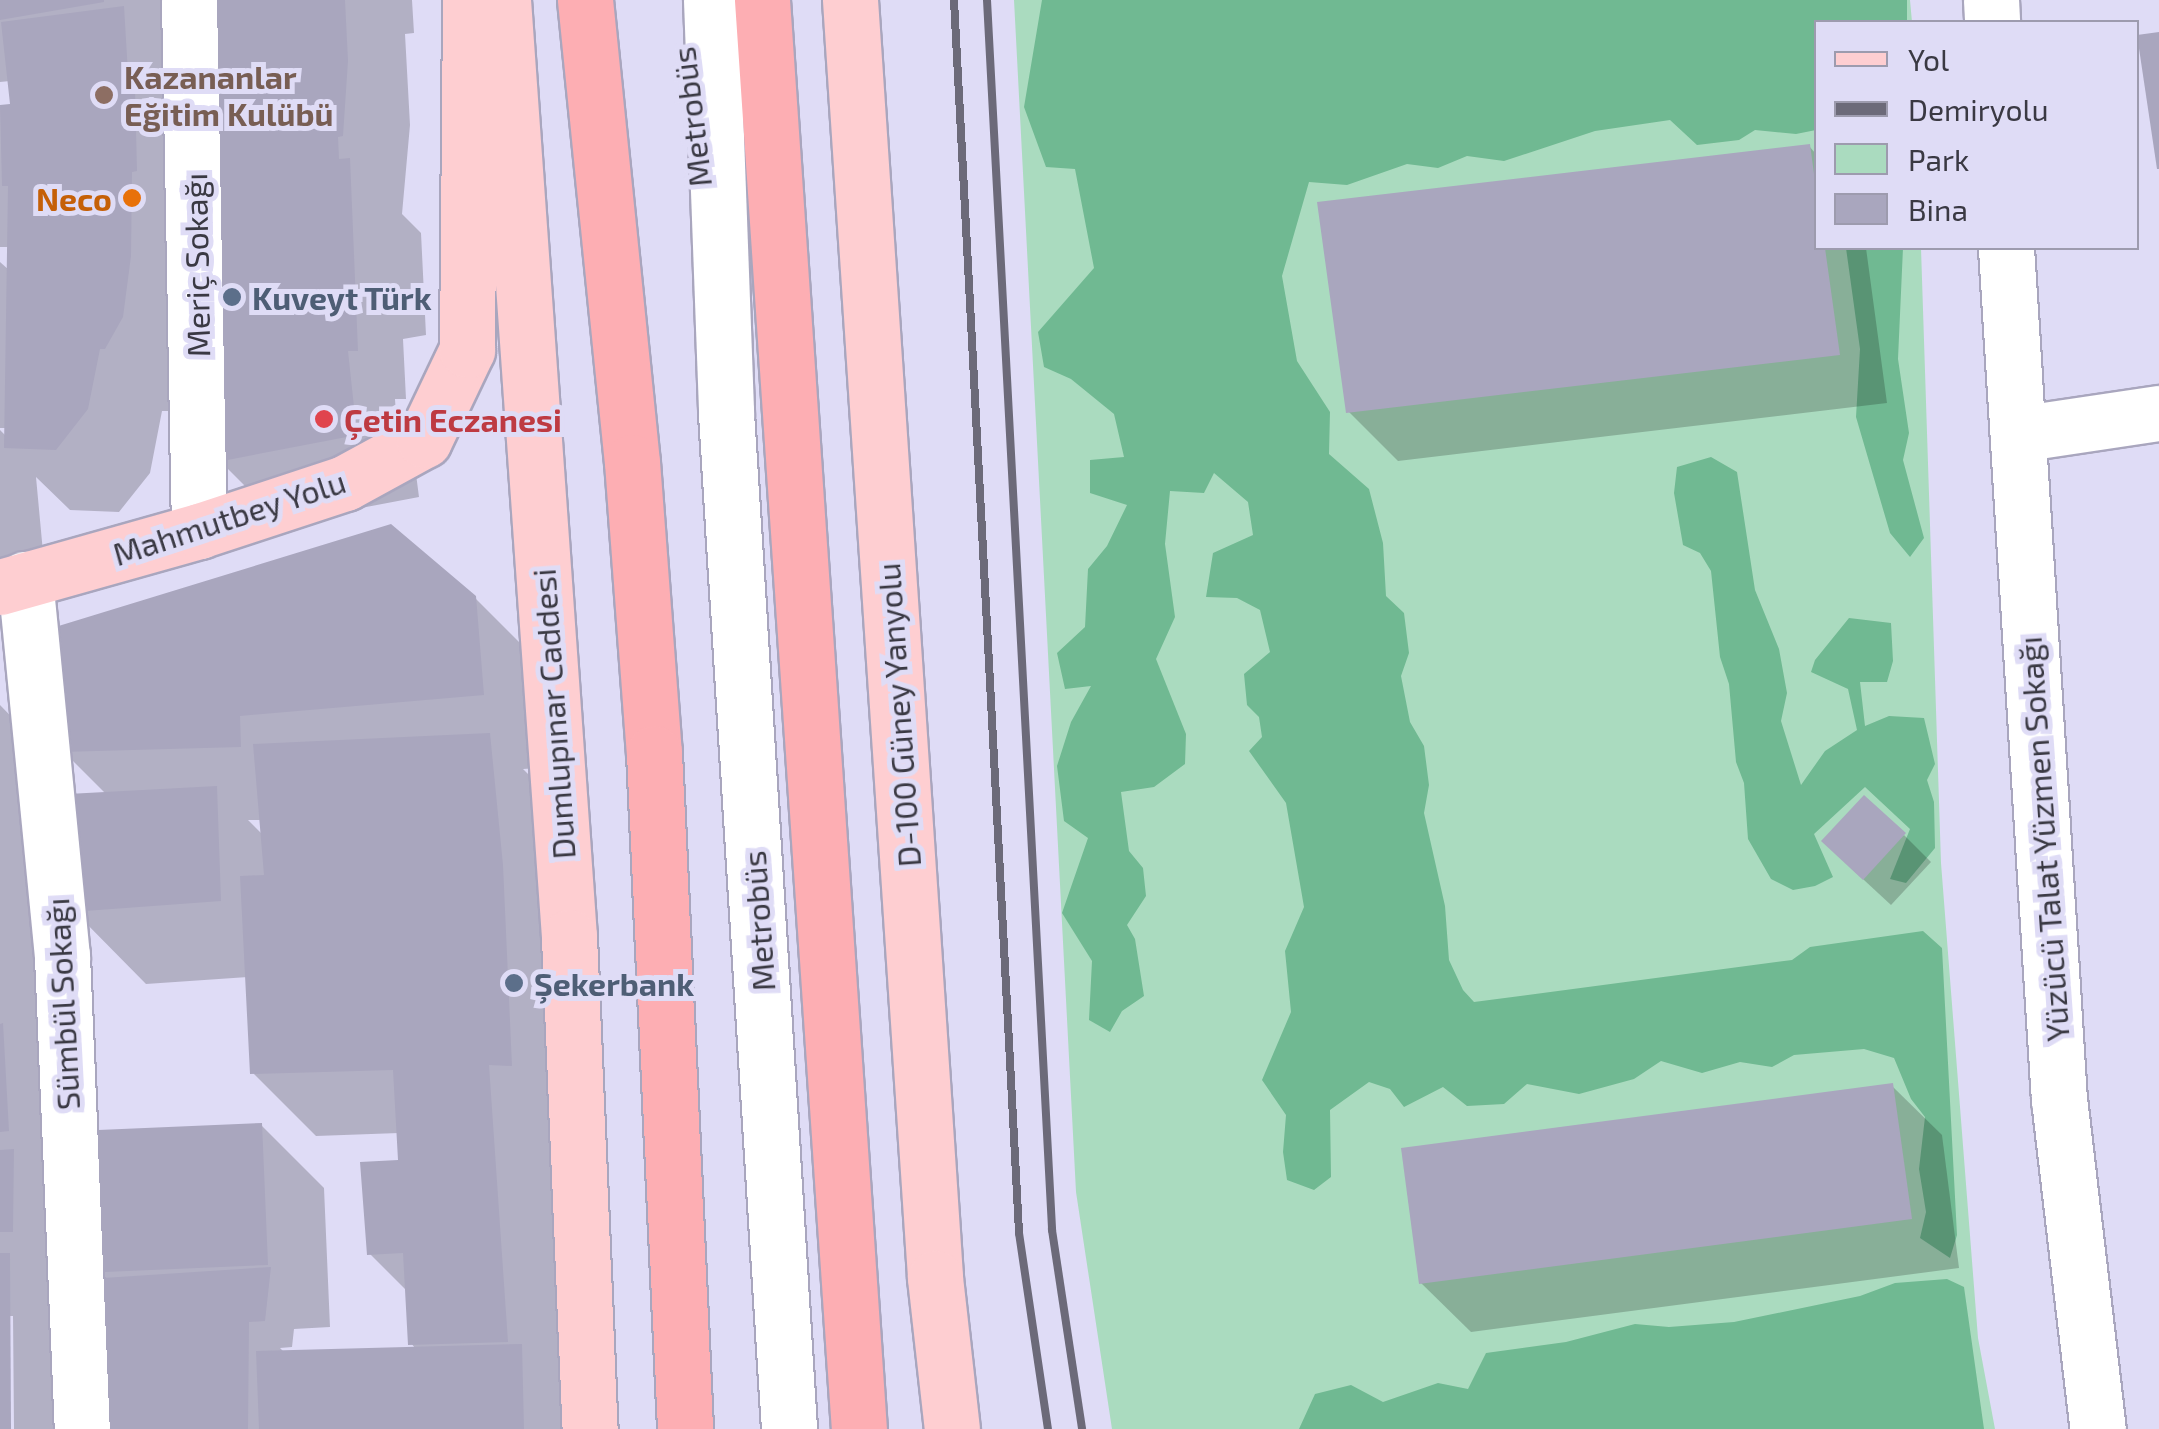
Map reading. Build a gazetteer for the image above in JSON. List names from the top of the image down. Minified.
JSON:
{"streets":{"main road":["Mahmutbey Yolu","Dumlupınar Caddesi","D-100 Güney Yanyolu"],"street":["Metrobüs","Meriç Sokağı","Yüzücü Talat Yüzmen Sokağı","Sümbül Sokağı"]},"crossings":[["Meriç Sokağı","Mahmutbey Yolu"],["Mahmutbey Yolu","Sümbül Sokağı"]],"places":["Kazananlar Eğitim Kulübü","Neco","Kuveyt Türk","Çetin Eczanesi","Şekerbank"],"legend":["Yol","Demiryolu","Park","Bina"]}
